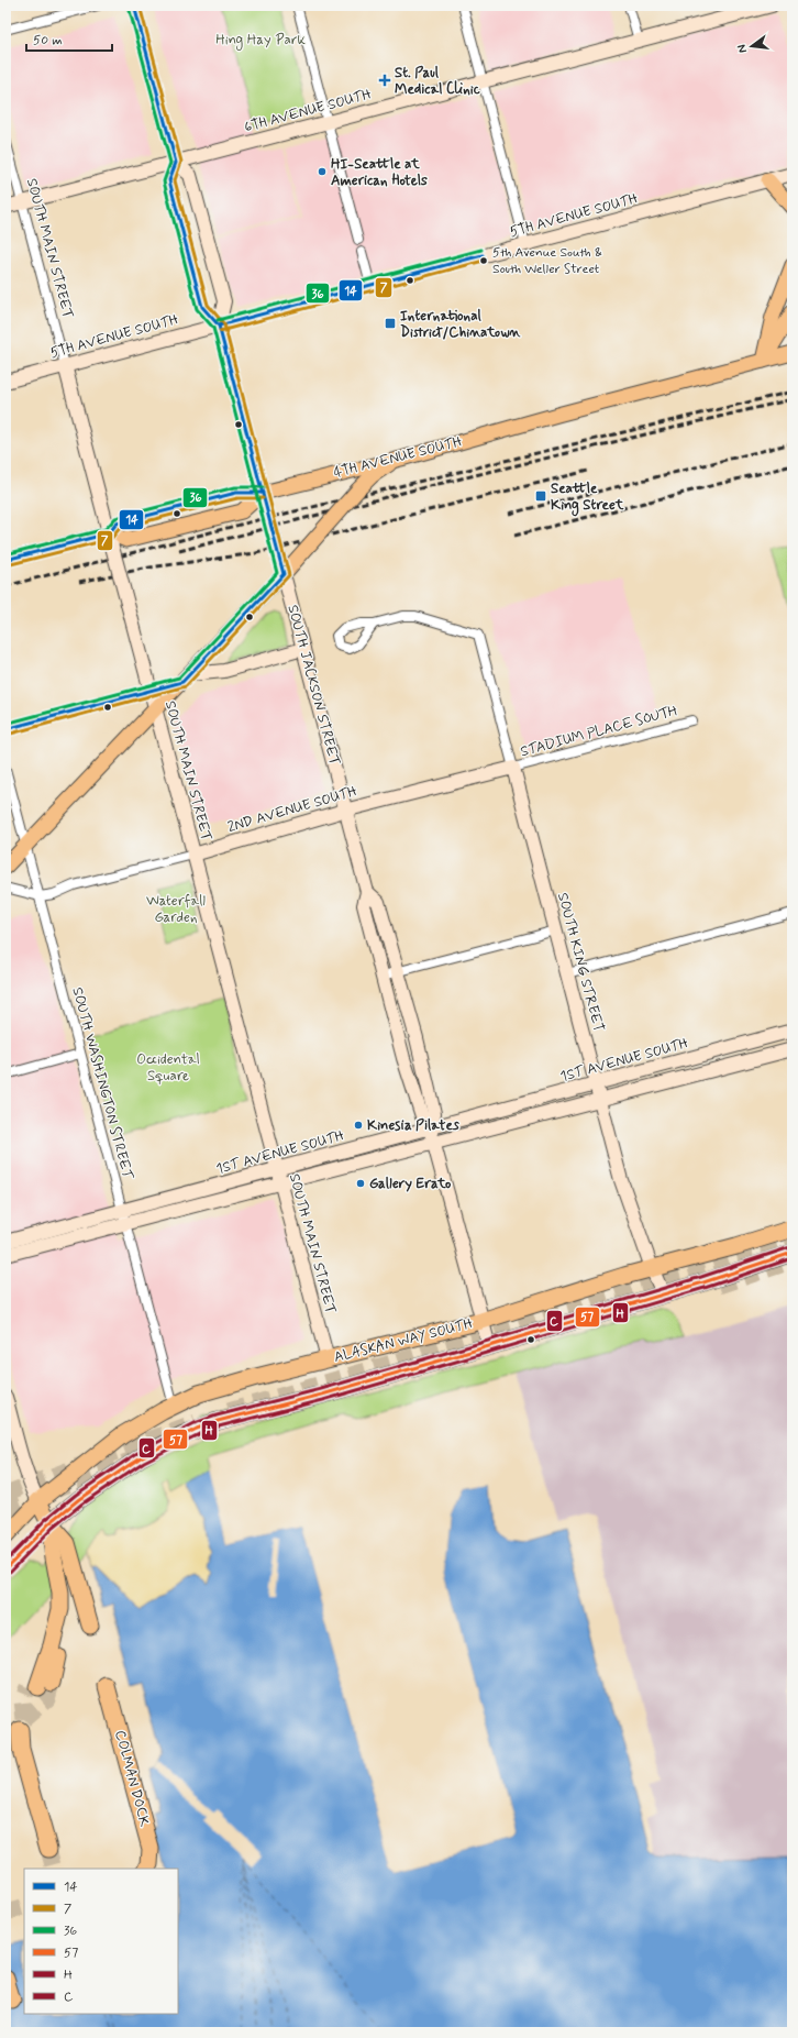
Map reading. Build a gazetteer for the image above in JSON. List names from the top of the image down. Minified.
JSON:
{"streets":{"highway":["ALASKAN WAY SOUTH","COLMAN DOCK"],"main road":["6TH AVENUE SOUTH","5TH AVENUE SOUTH","SOUTH MAIN STREET","4TH AVENUE SOUTH","SOUTH JACKSON STREET","2ND AVENUE SOUTH","SOUTH KING STREET","1ST AVENUE SOUTH"],"street":["STADIUM PLACE SOUTH","SOUTH WASHINGTON STREET"]},"crossings":[["6TH AVENUE SOUTH","SOUTH MAIN STREET"],["6TH AVENUE SOUTH","SOUTH JACKSON STREET"],["5TH AVENUE SOUTH","SOUTH MAIN STREET"],["5TH AVENUE SOUTH","SOUTH JACKSON STREET"],["SOUTH MAIN STREET","4TH AVENUE SOUTH"],["SOUTH MAIN STREET","2ND AVENUE SOUTH"],["SOUTH MAIN STREET","1ST AVENUE SOUTH"],["SOUTH MAIN STREET","ALASKAN WAY SOUTH"],["4TH AVENUE SOUTH","SOUTH JACKSON STREET"],["SOUTH JACKSON STREET","2ND AVENUE SOUTH"],["SOUTH JACKSON STREET","1ST AVENUE SOUTH"],["SOUTH JACKSON STREET","ALASKAN WAY SOUTH"],["STADIUM PLACE SOUTH","2ND AVENUE SOUTH"],["STADIUM PLACE SOUTH","SOUTH KING STREET"],["2ND AVENUE SOUTH","SOUTH KING STREET"],["2ND AVENUE SOUTH","SOUTH WASHINGTON STREET"],["SOUTH KING STREET","1ST AVENUE SOUTH"],["SOUTH KING STREET","ALASKAN WAY SOUTH"],["1ST AVENUE SOUTH","SOUTH WASHINGTON STREET"],["SOUTH WASHINGTON STREET","ALASKAN WAY SOUTH"]],"parks":["Hing Hay Park","Waterfall Garden","Occidental Square"],"places":{"health":["St. Paul Medical Clinic"],"other":["HI-Seattle at American Hotels","5th Avenue South & South Weller Street","Kinesia Pilates","Gallery Erato"],"transit":["International District/Chinatown","Seattle King Street"]},"lines":["transit line 14","transit line 7","transit line 36","transit line C","transit line 57","transit line H"],"legend":["14","7","36","57","H","C"],"scale_bar":"50 m","north":"left"}
